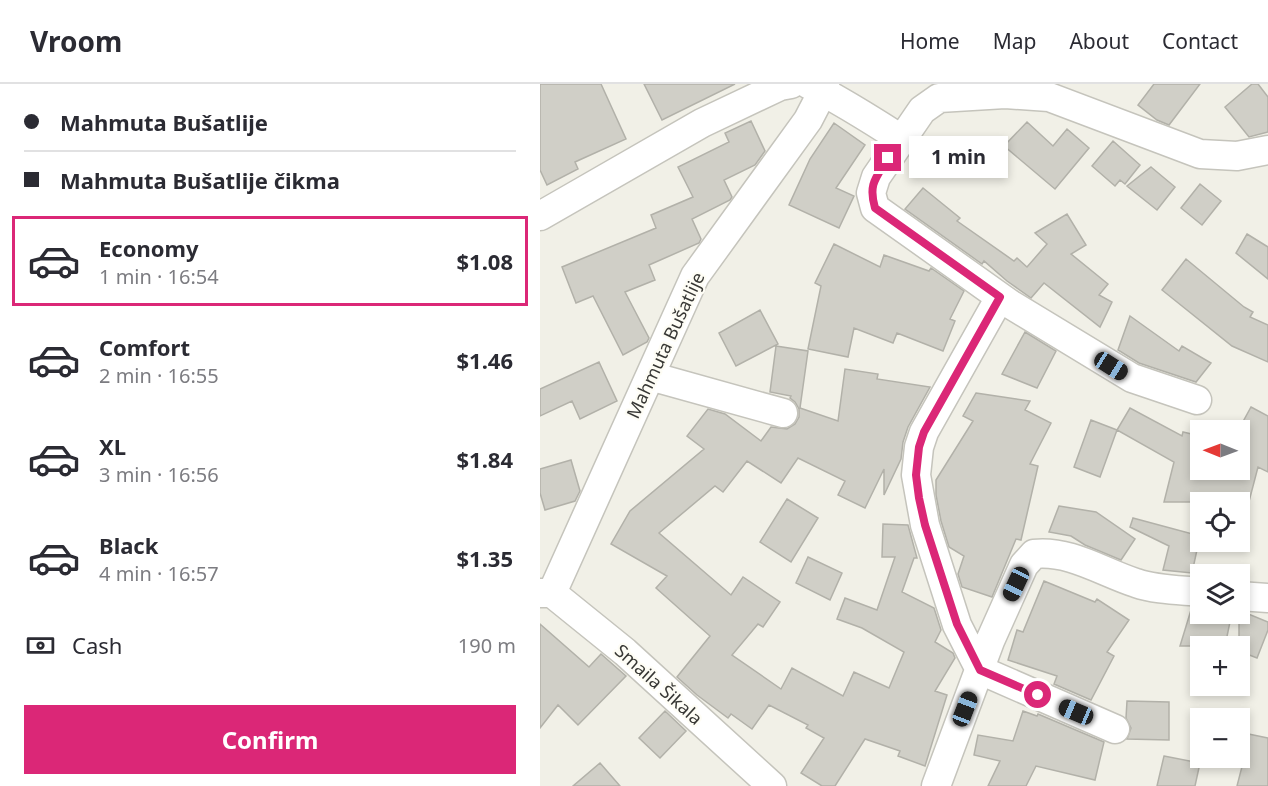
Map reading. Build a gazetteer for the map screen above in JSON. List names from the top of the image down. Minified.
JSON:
{"streets":{"street":["Mahmuta Bušatlije","Smaila Šikala"]},"crossings":[["Mahmuta Bušatlije","Smaila Šikala"]],"north":"left","page":{"header":"Vroom","nav":["Home","Map","About","Contact"],"banner":["Mahmuta Bušatlije","Mahmuta Bušatlije čikma"],"bubble":"1 min","list":[{"name":"Economy","note":"1 min · 16:54","value":"$1.08"},{"name":"Comfort","note":"2 min · 16:55","value":"$1.46"},{"name":"XL","note":"3 min · 16:56","value":"$1.84"},{"name":"Black","note":"4 min · 16:57","value":"$1.35"}],"map_buttons":["+","−"],"pay":["Cash","190 m"],"buttons":"Confirm"}}
